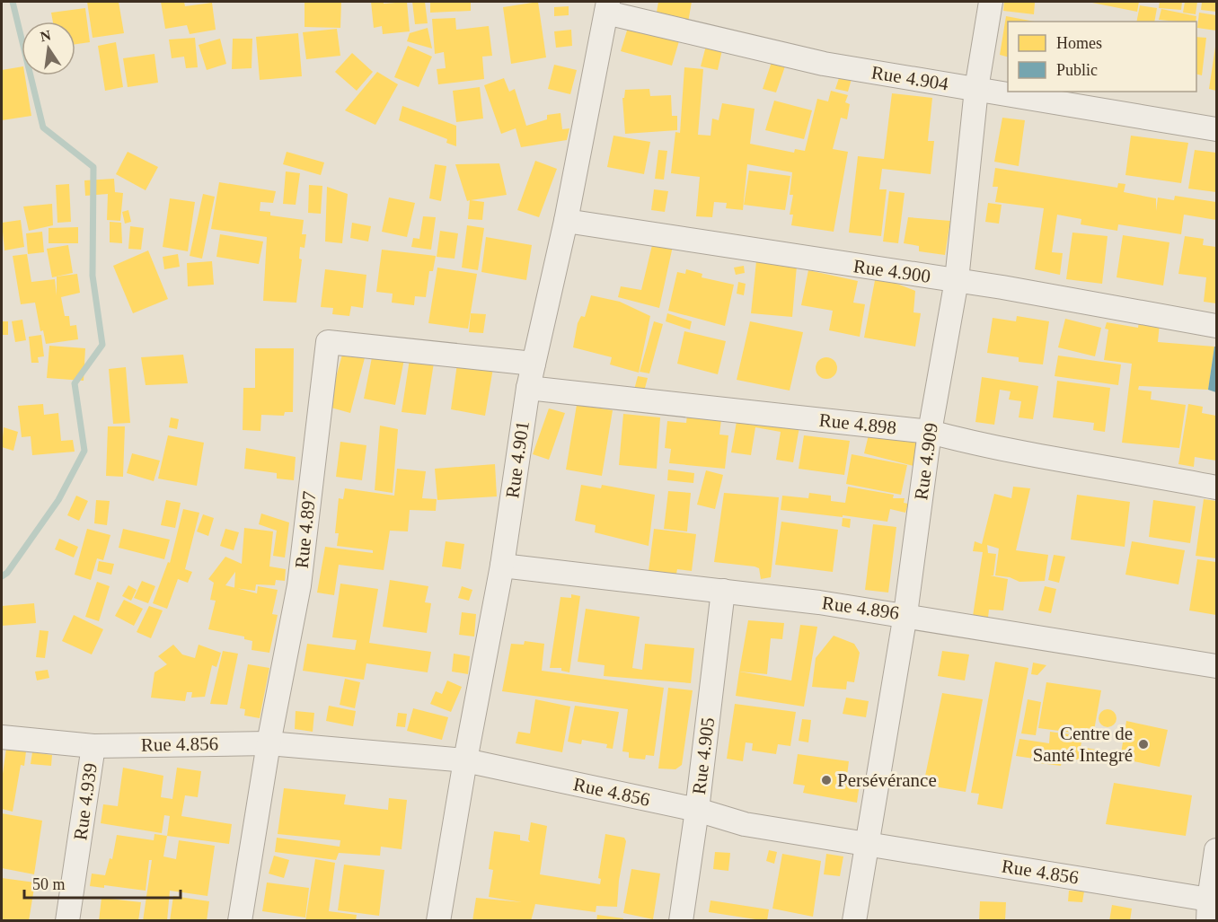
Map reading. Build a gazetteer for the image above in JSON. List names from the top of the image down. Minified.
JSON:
{"streets":{"street":["Rue 4.904","Rue 4.900","Rue 4.898","Rue 4.901","Rue 4.909","Rue 4.897","Rue 4.896","Rue 4.856","Rue 4.905","Rue 4.939"]},"crossings":[["Rue 4.904","Rue 4.901"],["Rue 4.904","Rue 4.909"],["Rue 4.900","Rue 4.901"],["Rue 4.900","Rue 4.909"],["Rue 4.898","Rue 4.901"],["Rue 4.898","Rue 4.909"],["Rue 4.901","Rue 4.897"],["Rue 4.901","Rue 4.896"],["Rue 4.901","Rue 4.856"],["Rue 4.909","Rue 4.896"],["Rue 4.909","Rue 4.856"],["Rue 4.897","Rue 4.856"],["Rue 4.896","Rue 4.905"],["Rue 4.856","Rue 4.905"],["Rue 4.856","Rue 4.939"]],"places":["Centre de Santé Integré","Persévérance"],"legend":["Homes","Public"],"scale_bar":"50 m","north":"top"}
